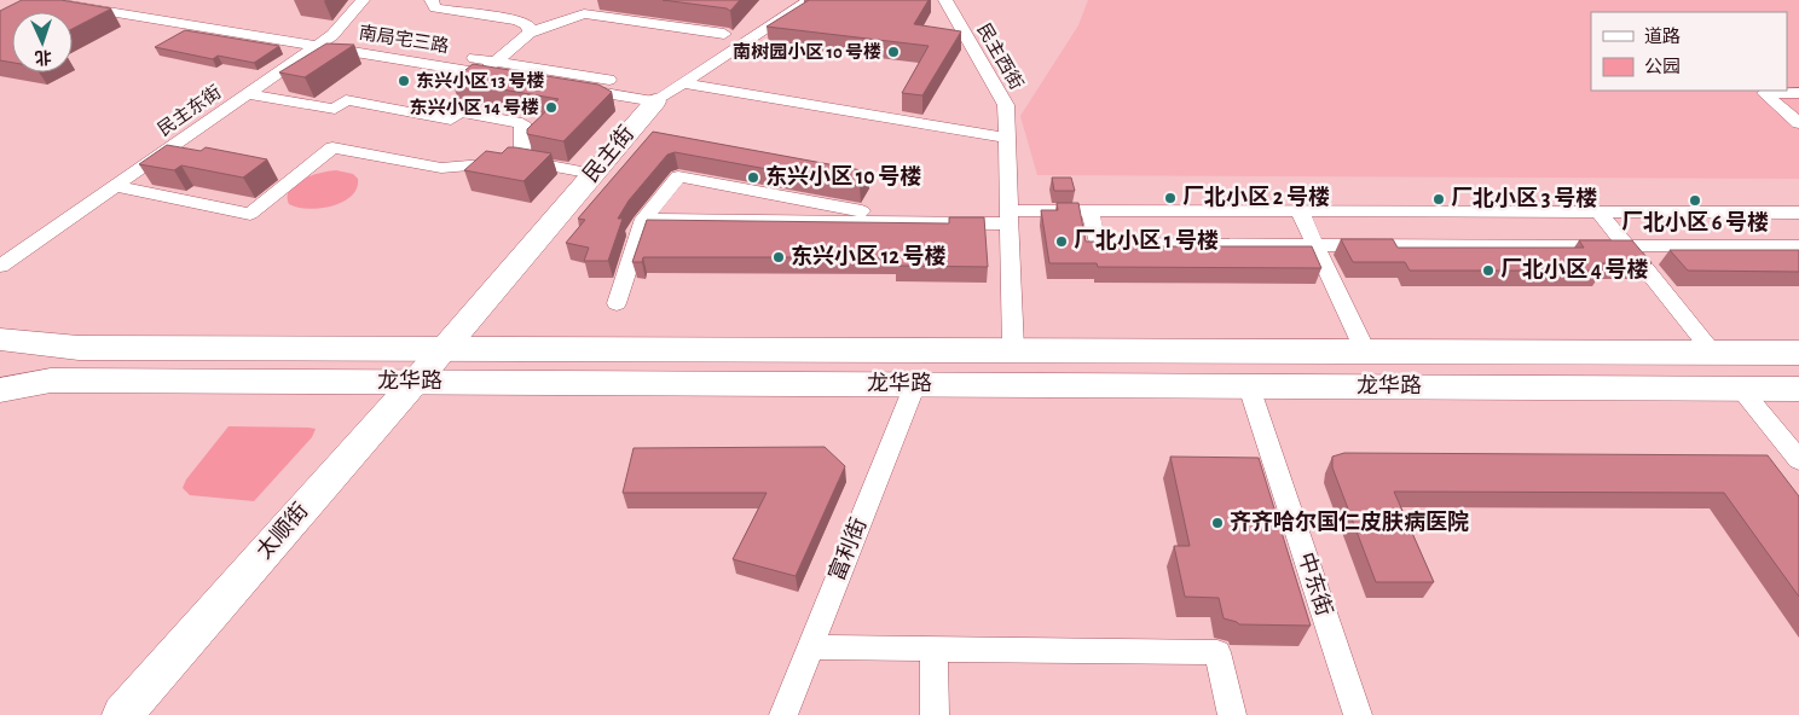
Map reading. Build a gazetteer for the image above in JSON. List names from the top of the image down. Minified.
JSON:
{"streets":{"main road":["民主街","龙华路","太顺街"],"street":["南局宅三路","民主西街","民主东街","富利街","中东街"]},"crossings":[["南局宅三路","民主东街"],["南局宅三路","民主街"],["民主西街","龙华路"],["民主街","龙华路"],["民主街","太顺街"],["龙华路","太顺街"],["龙华路","富利街"],["龙华路","中东街"]],"places":["南树园小区 10 号楼","东兴小区 13 号楼","东兴小区 14 号楼","东兴小区 10 号楼","厂北小区 2 号楼","厂北小区 3 号楼","厂北小区 6 号楼","厂北小区 1 号楼","东兴小区 12 号楼","厂北小区 4 号楼","齐齐哈尔国仁皮肤病医院"],"legend":["道路","公园"],"north":"bottom"}
